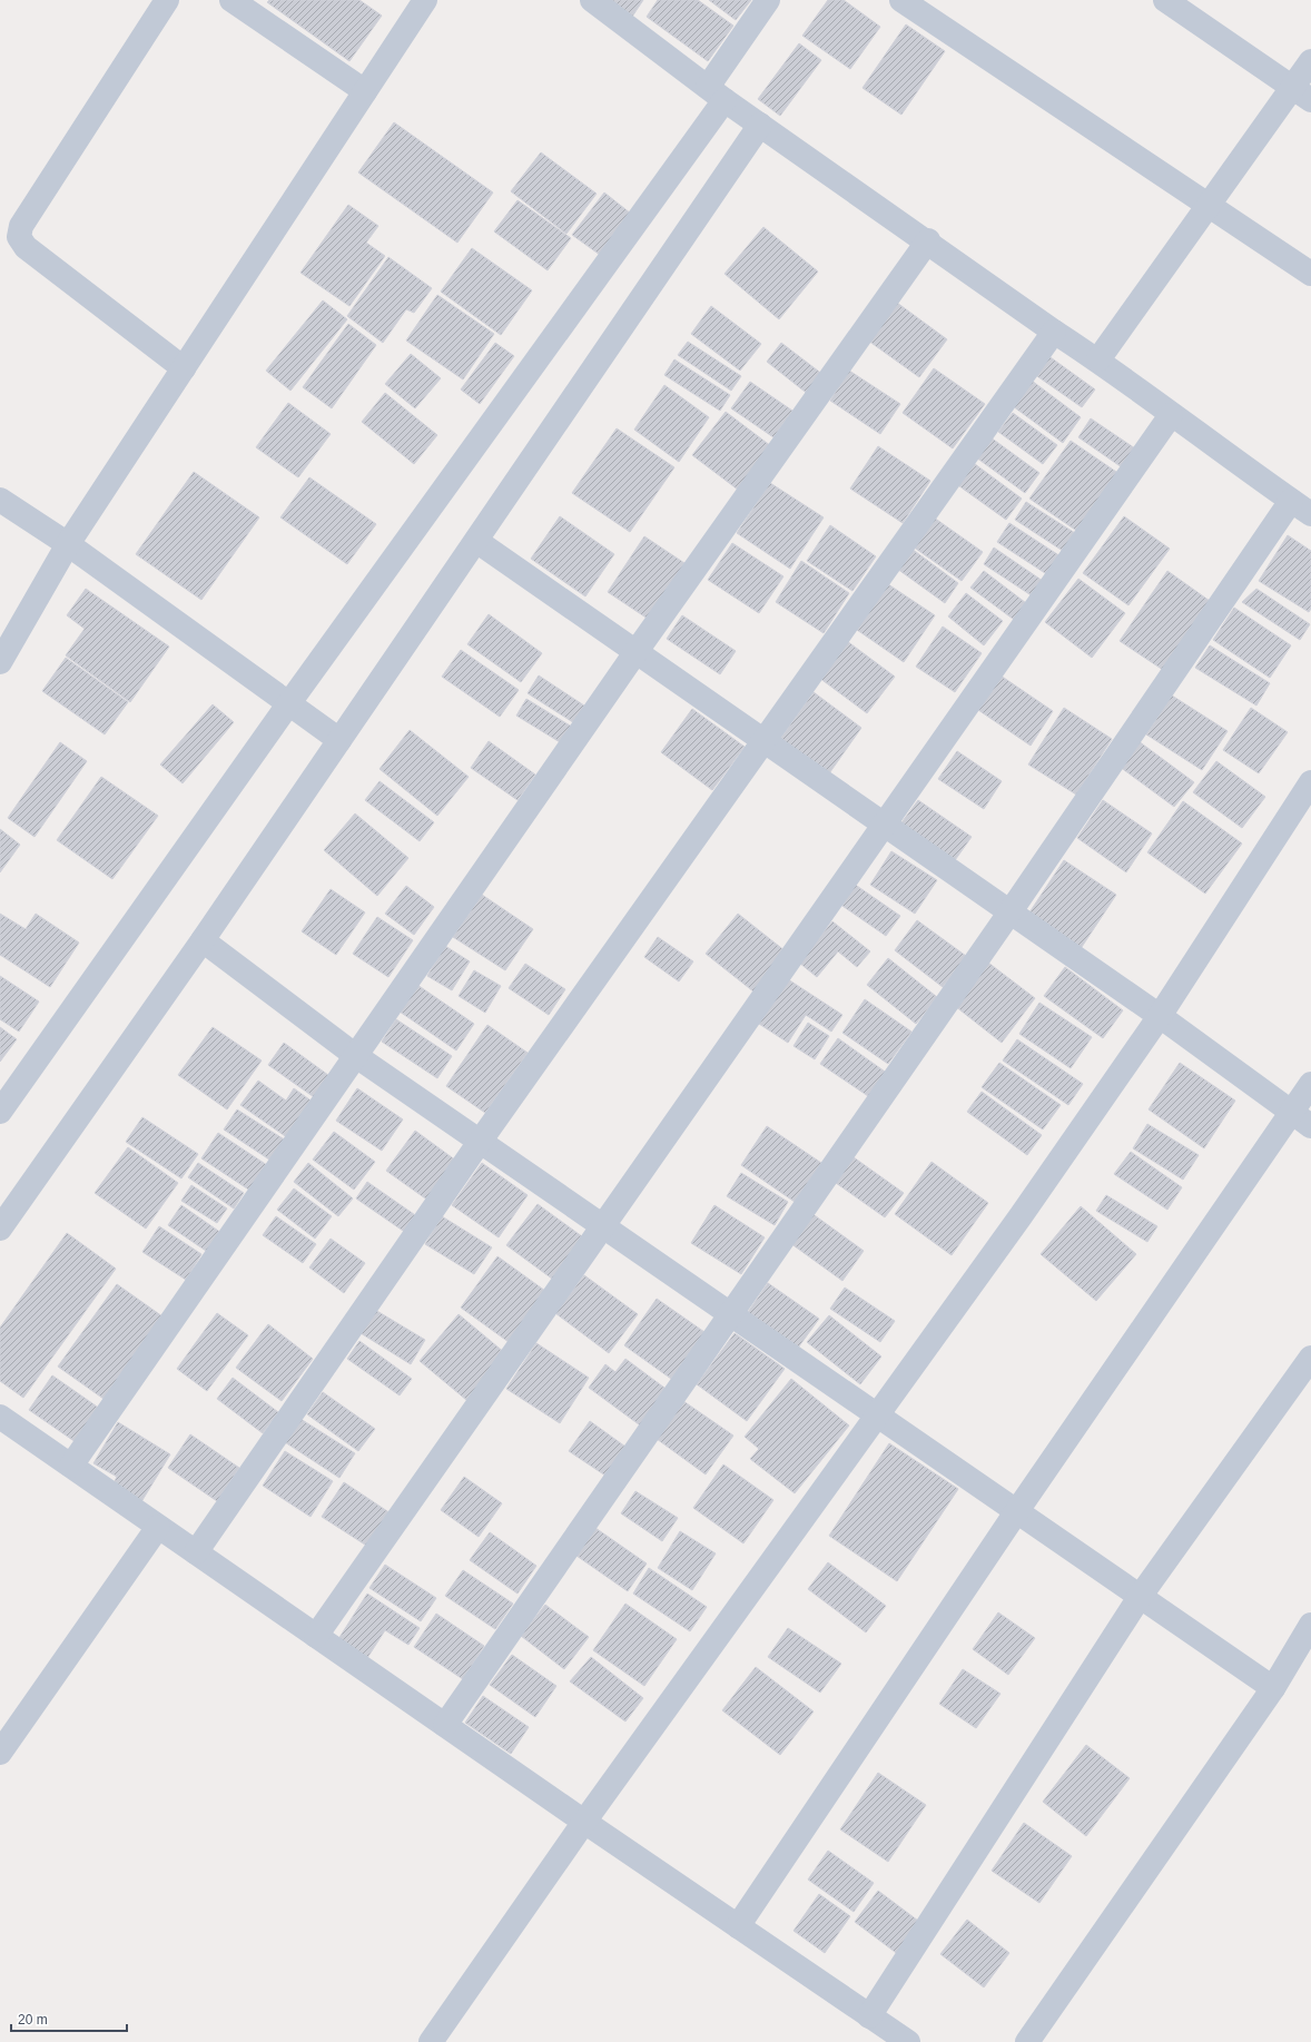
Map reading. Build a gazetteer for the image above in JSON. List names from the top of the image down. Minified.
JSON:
{"scale_bar":"20 m"}
